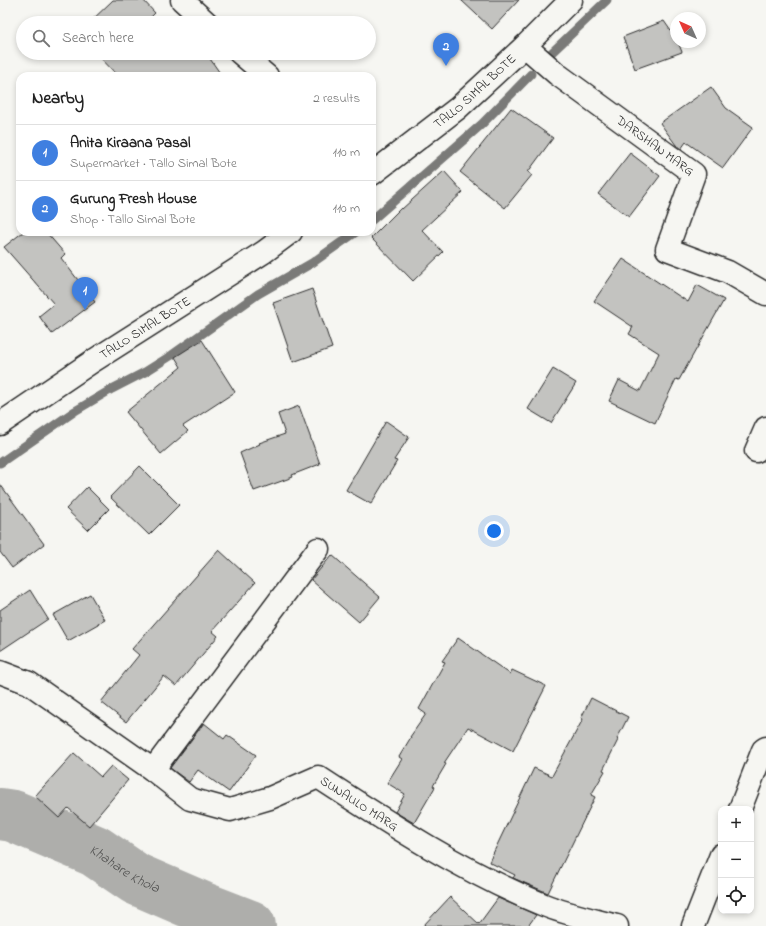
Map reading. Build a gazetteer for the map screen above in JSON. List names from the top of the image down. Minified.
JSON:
{"streets":{"street":["TALLO SIMAL BOTE","DARSHAN MARG","SUNAULO MARG"]},"crossings":[["TALLO SIMAL BOTE","DARSHAN MARG"]],"water":["Khahare Khola"],"north":"top left","page":{"search":"Search here","pins":["2","1"],"heading":["Nearby","2 results"],"list":[{"mark":"1","name":"Anita Kiraana Pasal","note":"Supermarket · Tallo Simal Bote","value":"110 m"},{"mark":"2","name":"Gurung Fresh House","note":"Shop · Tallo Simal Bote","value":"110 m"}],"map_buttons":["+","−"]}}
